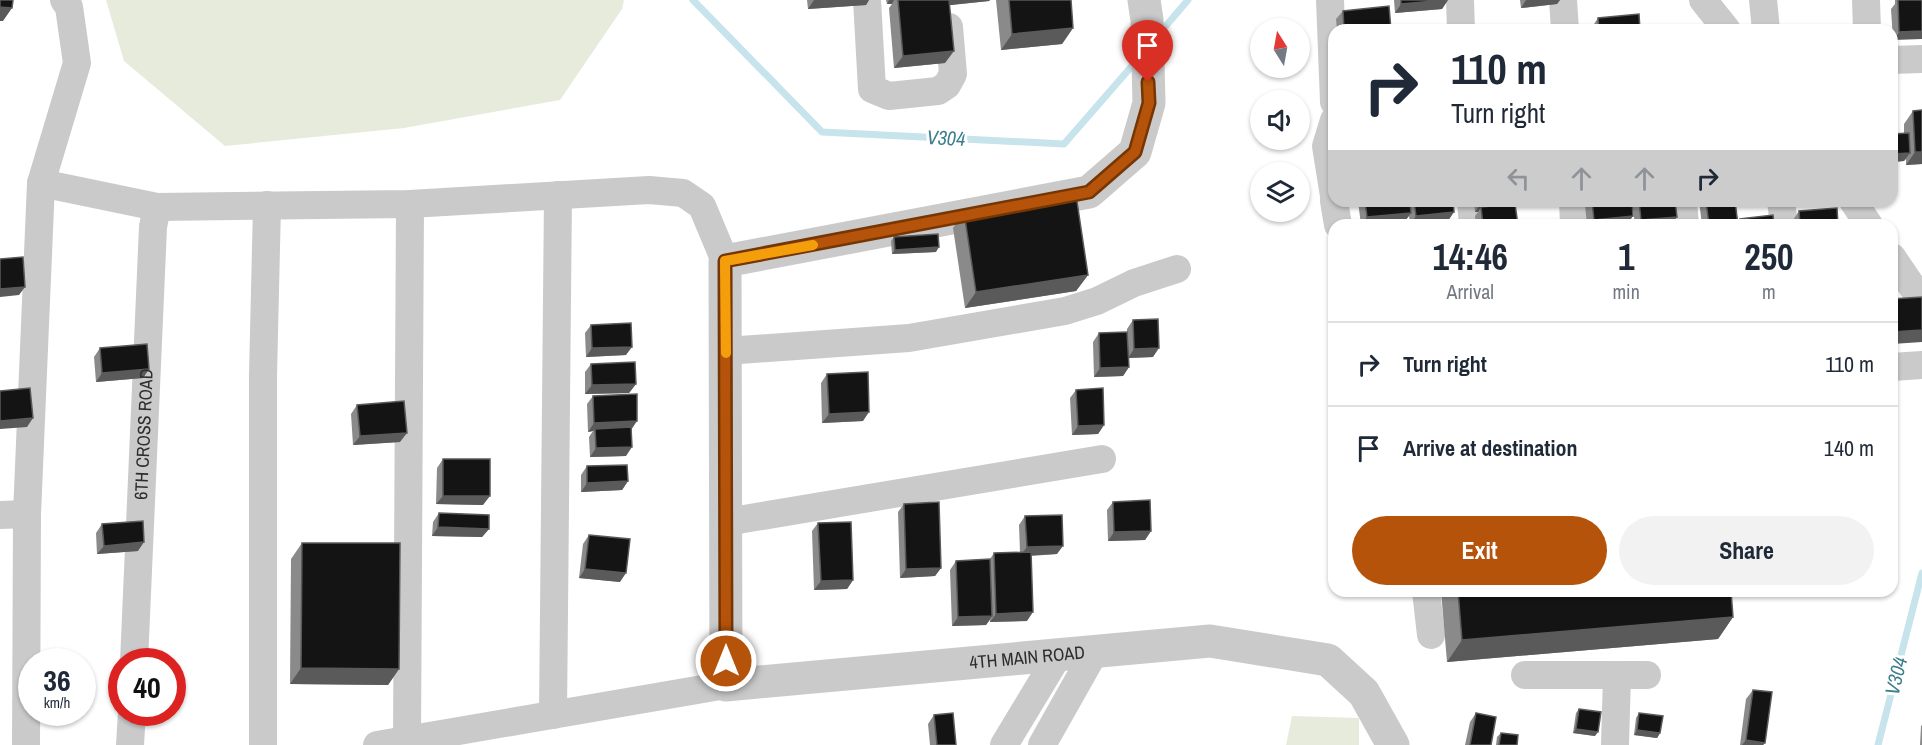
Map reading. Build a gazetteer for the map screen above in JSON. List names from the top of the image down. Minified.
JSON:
{"streets":{"street":["6TH CROSS ROAD","4TH MAIN ROAD"]},"water":["V304"],"north":"top","page":{"turn":["110 m","Turn right"],"eta":["14:46","Arrival","1","min","250","m"],"list":[{"name":"Turn right","value":"110 m"},{"name":"Arrive at destination","value":"140 m"}],"buttons":["Exit","Share"],"speed":"36 km/h","limit":"40"}}
